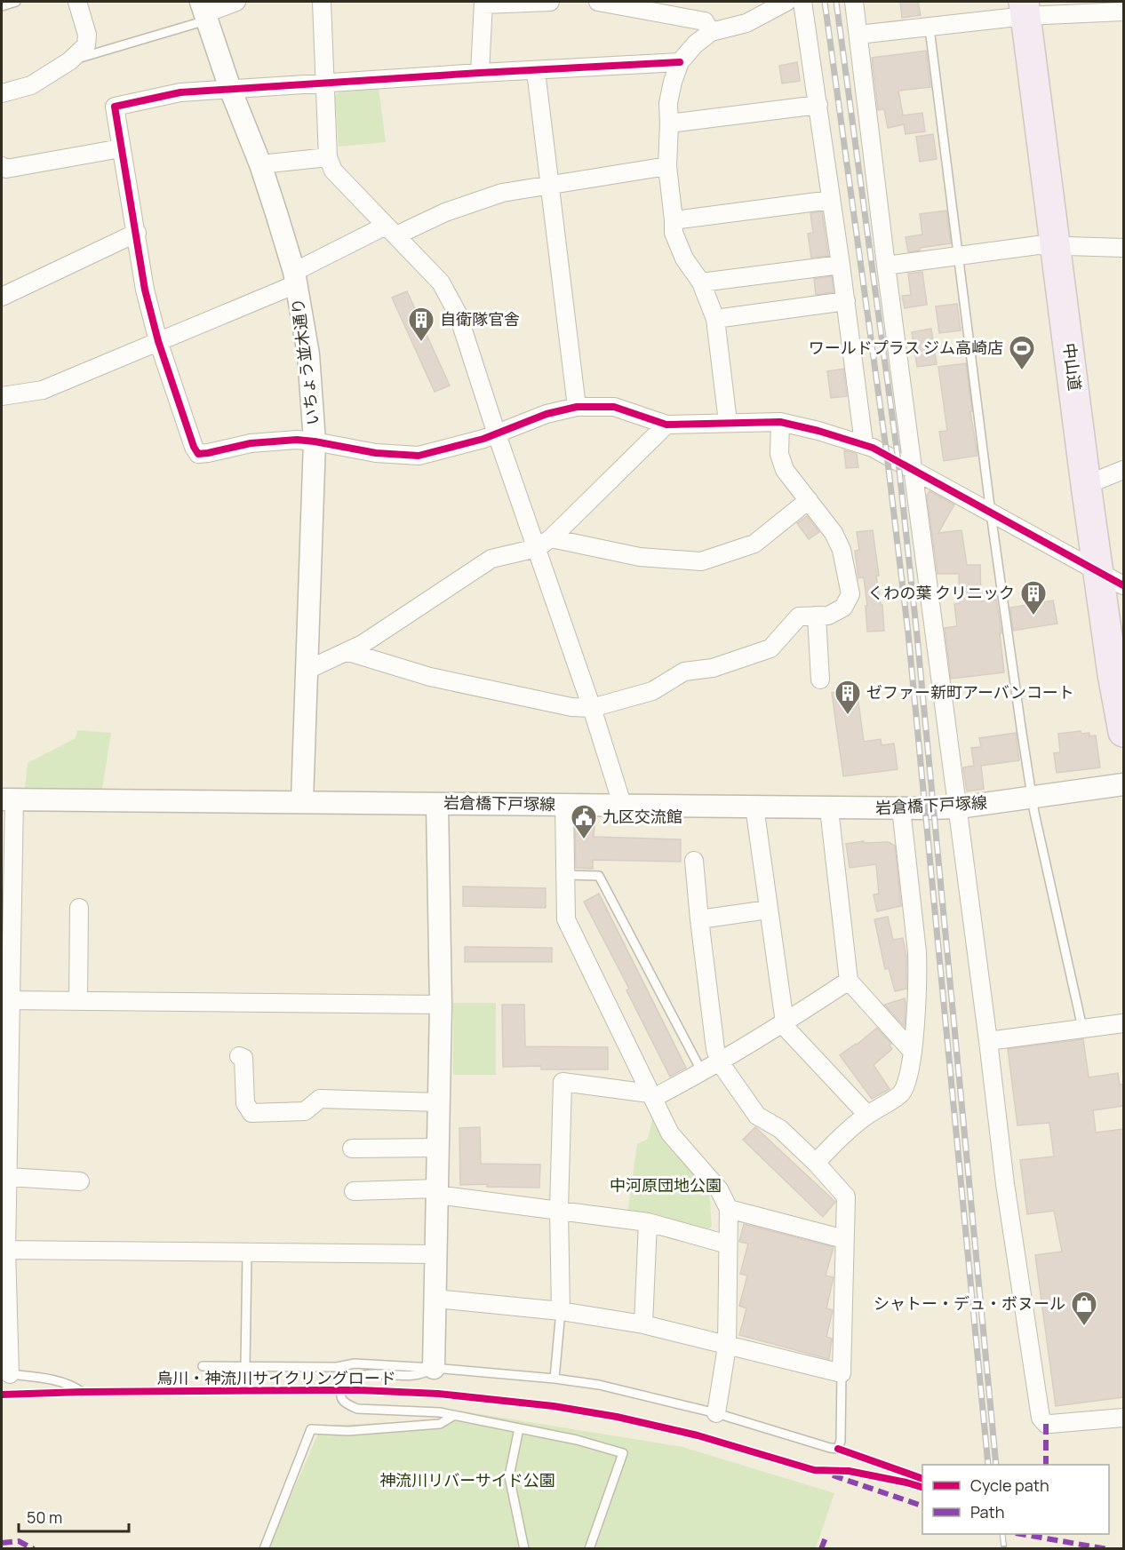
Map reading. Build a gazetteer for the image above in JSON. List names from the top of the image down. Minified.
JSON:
{"streets":{"highway":["中山道"],"street":["いちょう並木通り","岩倉橋下戸塚線"],"cycle path":["烏川・神流川サイクリングロード"]},"crossings":[["いちょう並木通り","岩倉橋下戸塚線"]],"parks":["中河原団地公園","神流川リバーサイド公園"],"places":{"building":["自衛隊官舎","くわの葉 クリニック","ゼファー新町アーバンコート"],"sports":["ワールドプラス ジム高崎店"],"public building":["九区交流館"],"shop":["シャトー・デュ・ボヌール"]},"legend":["Cycle path","Path"],"scale_bar":"50 m"}
